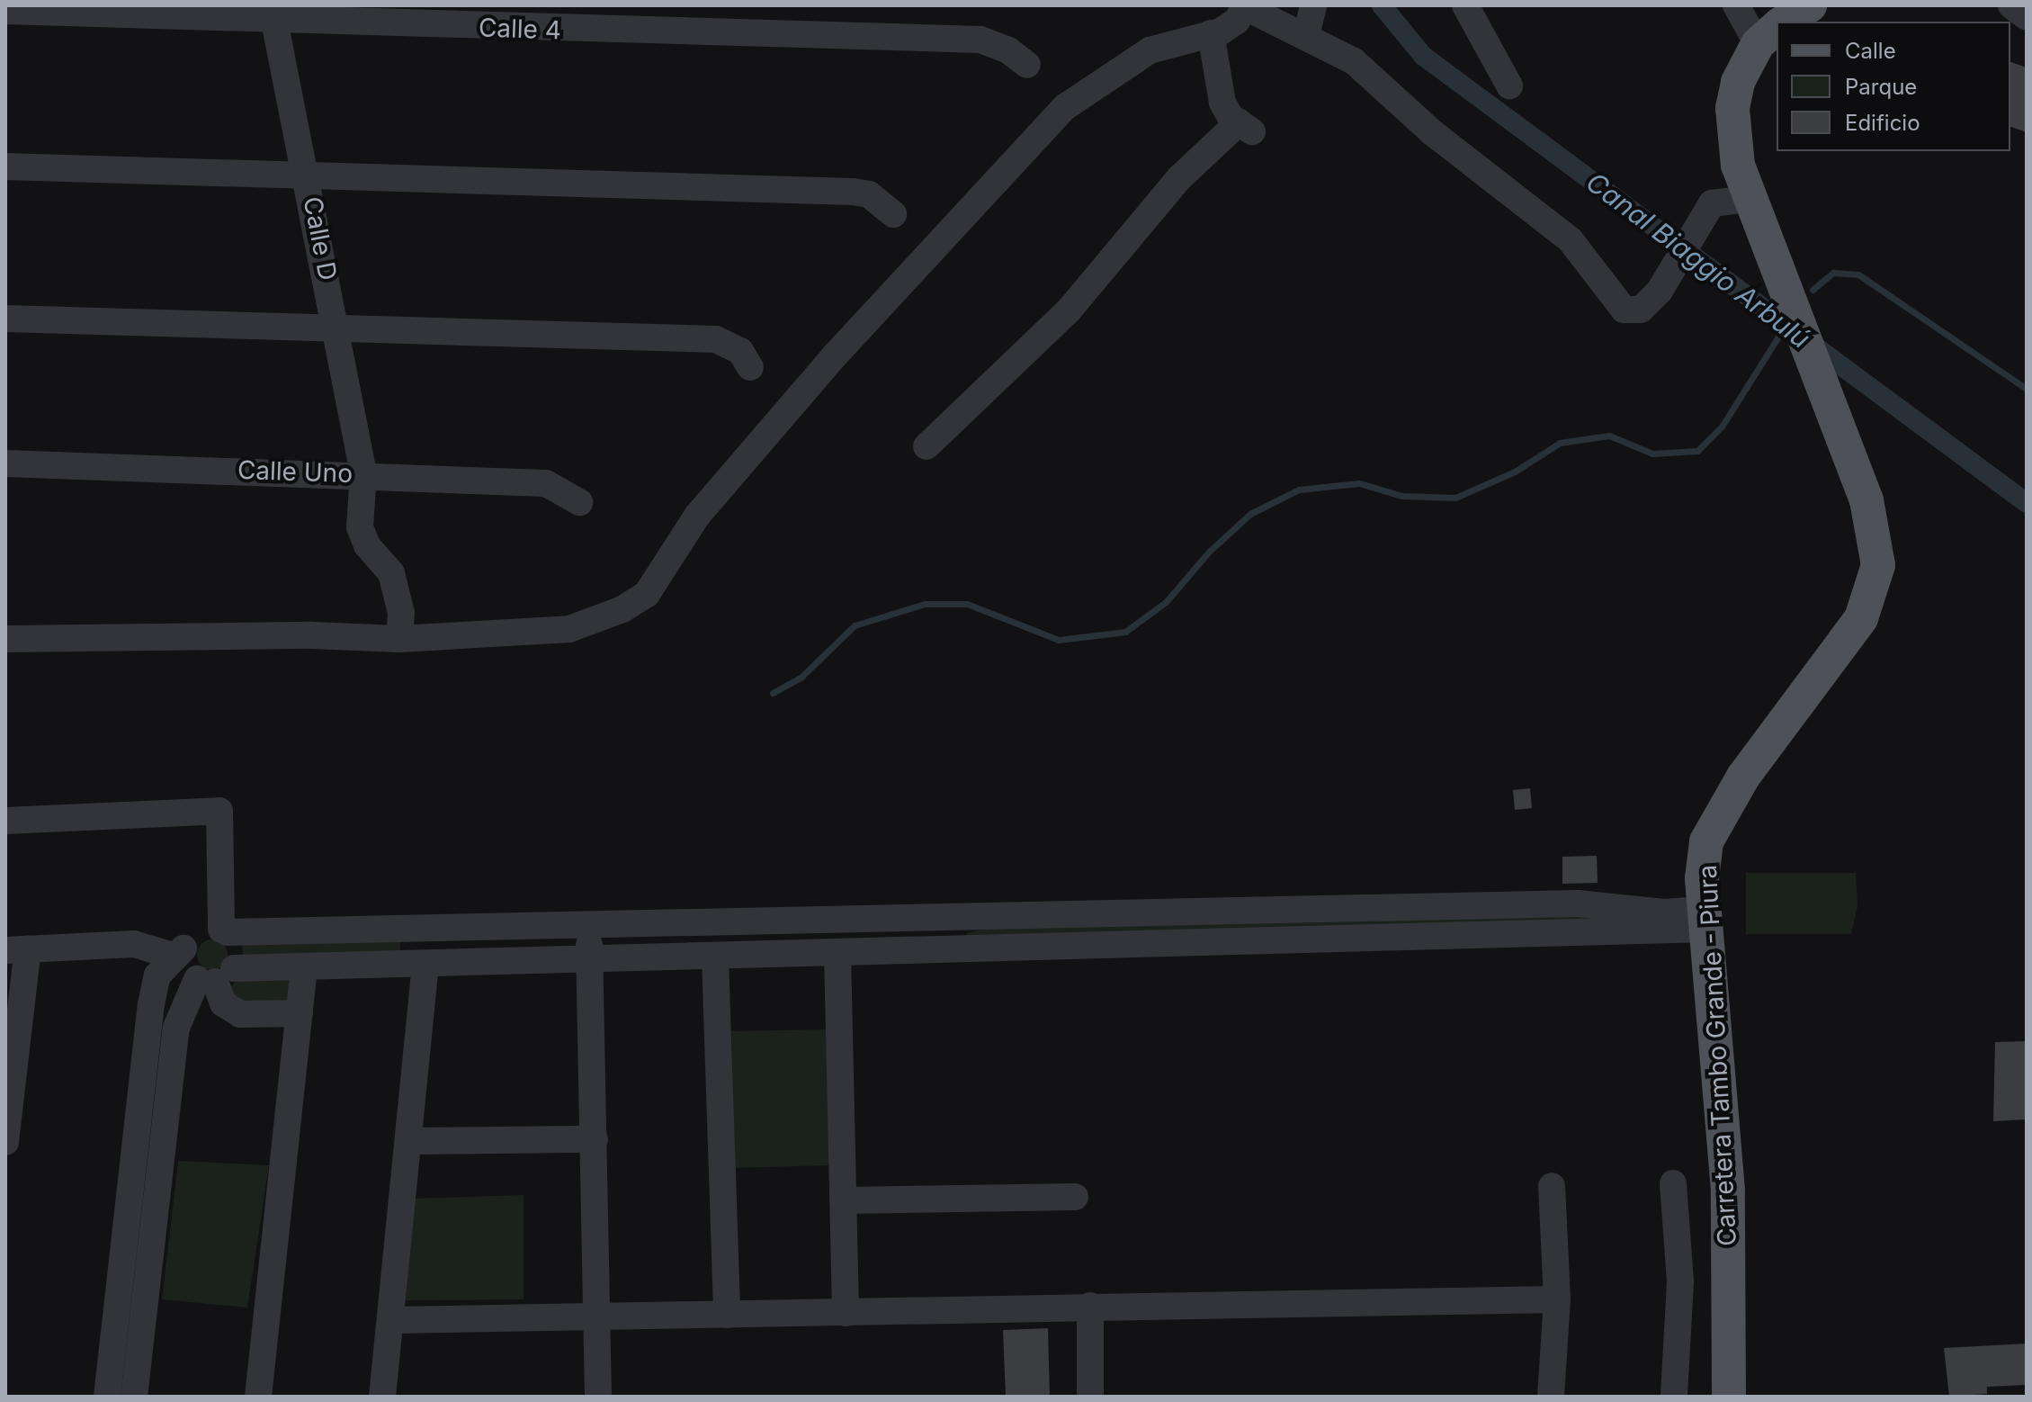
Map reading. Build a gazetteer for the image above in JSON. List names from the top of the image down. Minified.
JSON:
{"streets":{"main road":["Carretera Tambo Grande - Piura"],"street":["Calle 4","Calle D","Calle Uno"]},"crossings":[["Calle 4","Calle D"],["Calle D","Calle Uno"]],"water":["Canal Biaggio Arbulú"],"legend":["Calle","Parque","Edificio"]}
